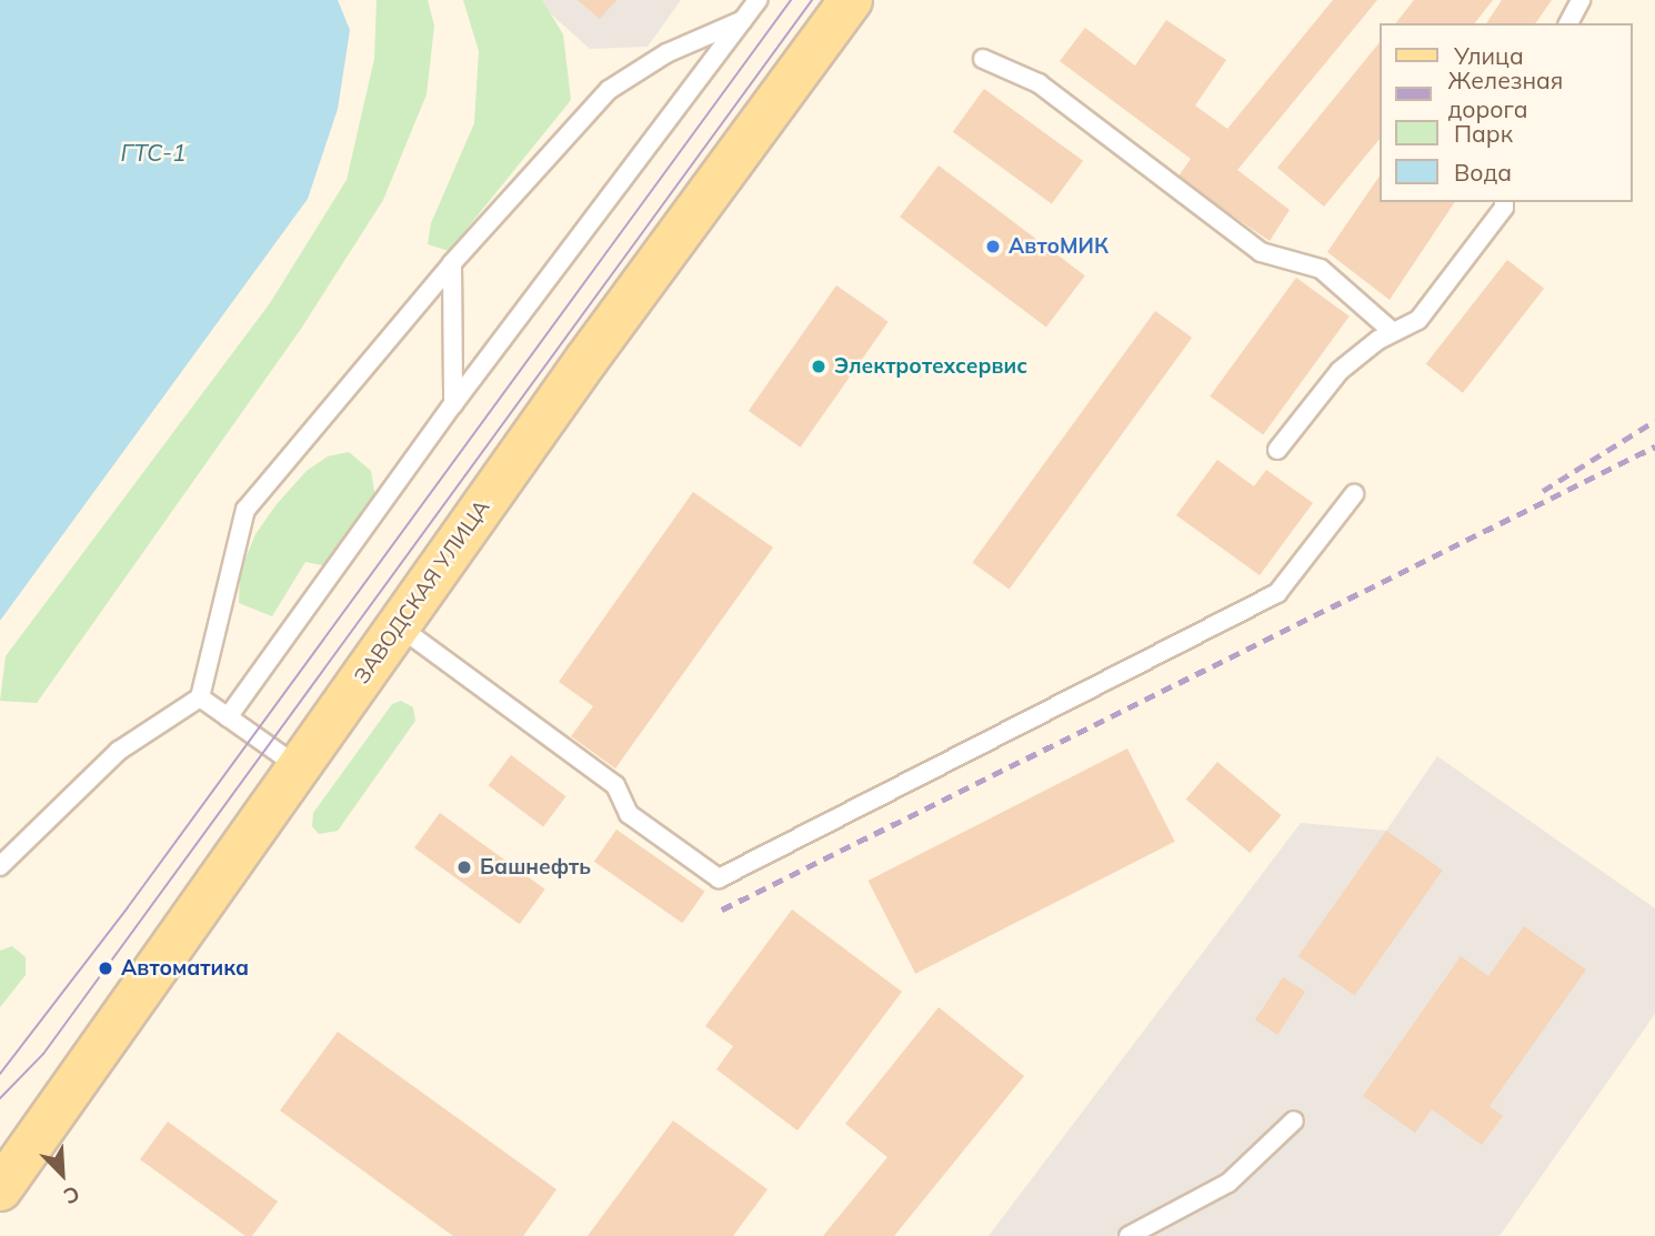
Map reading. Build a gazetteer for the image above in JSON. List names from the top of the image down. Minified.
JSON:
{"streets":{"main road":["ЗАВОДСКАЯ УЛИЦА"]},"water":["ГТС-1"],"places":["АвтоМИК","Электротехсервис","Башнефть","Автоматика"],"legend":["Улица","Железная дорога","Парк","Вода"],"north":"bottom right"}
